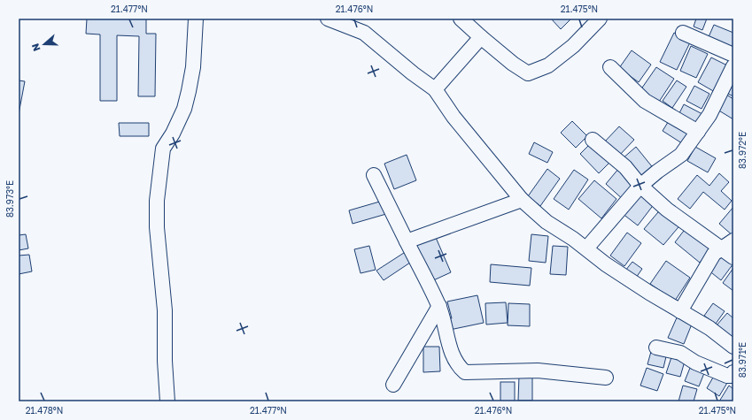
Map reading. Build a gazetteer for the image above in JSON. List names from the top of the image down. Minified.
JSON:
{"north":"left","coordinates":["21.477°N","21.476°N","21.475°N","83.972°E","83.973°E","83.971°E","21.478°N"]}
